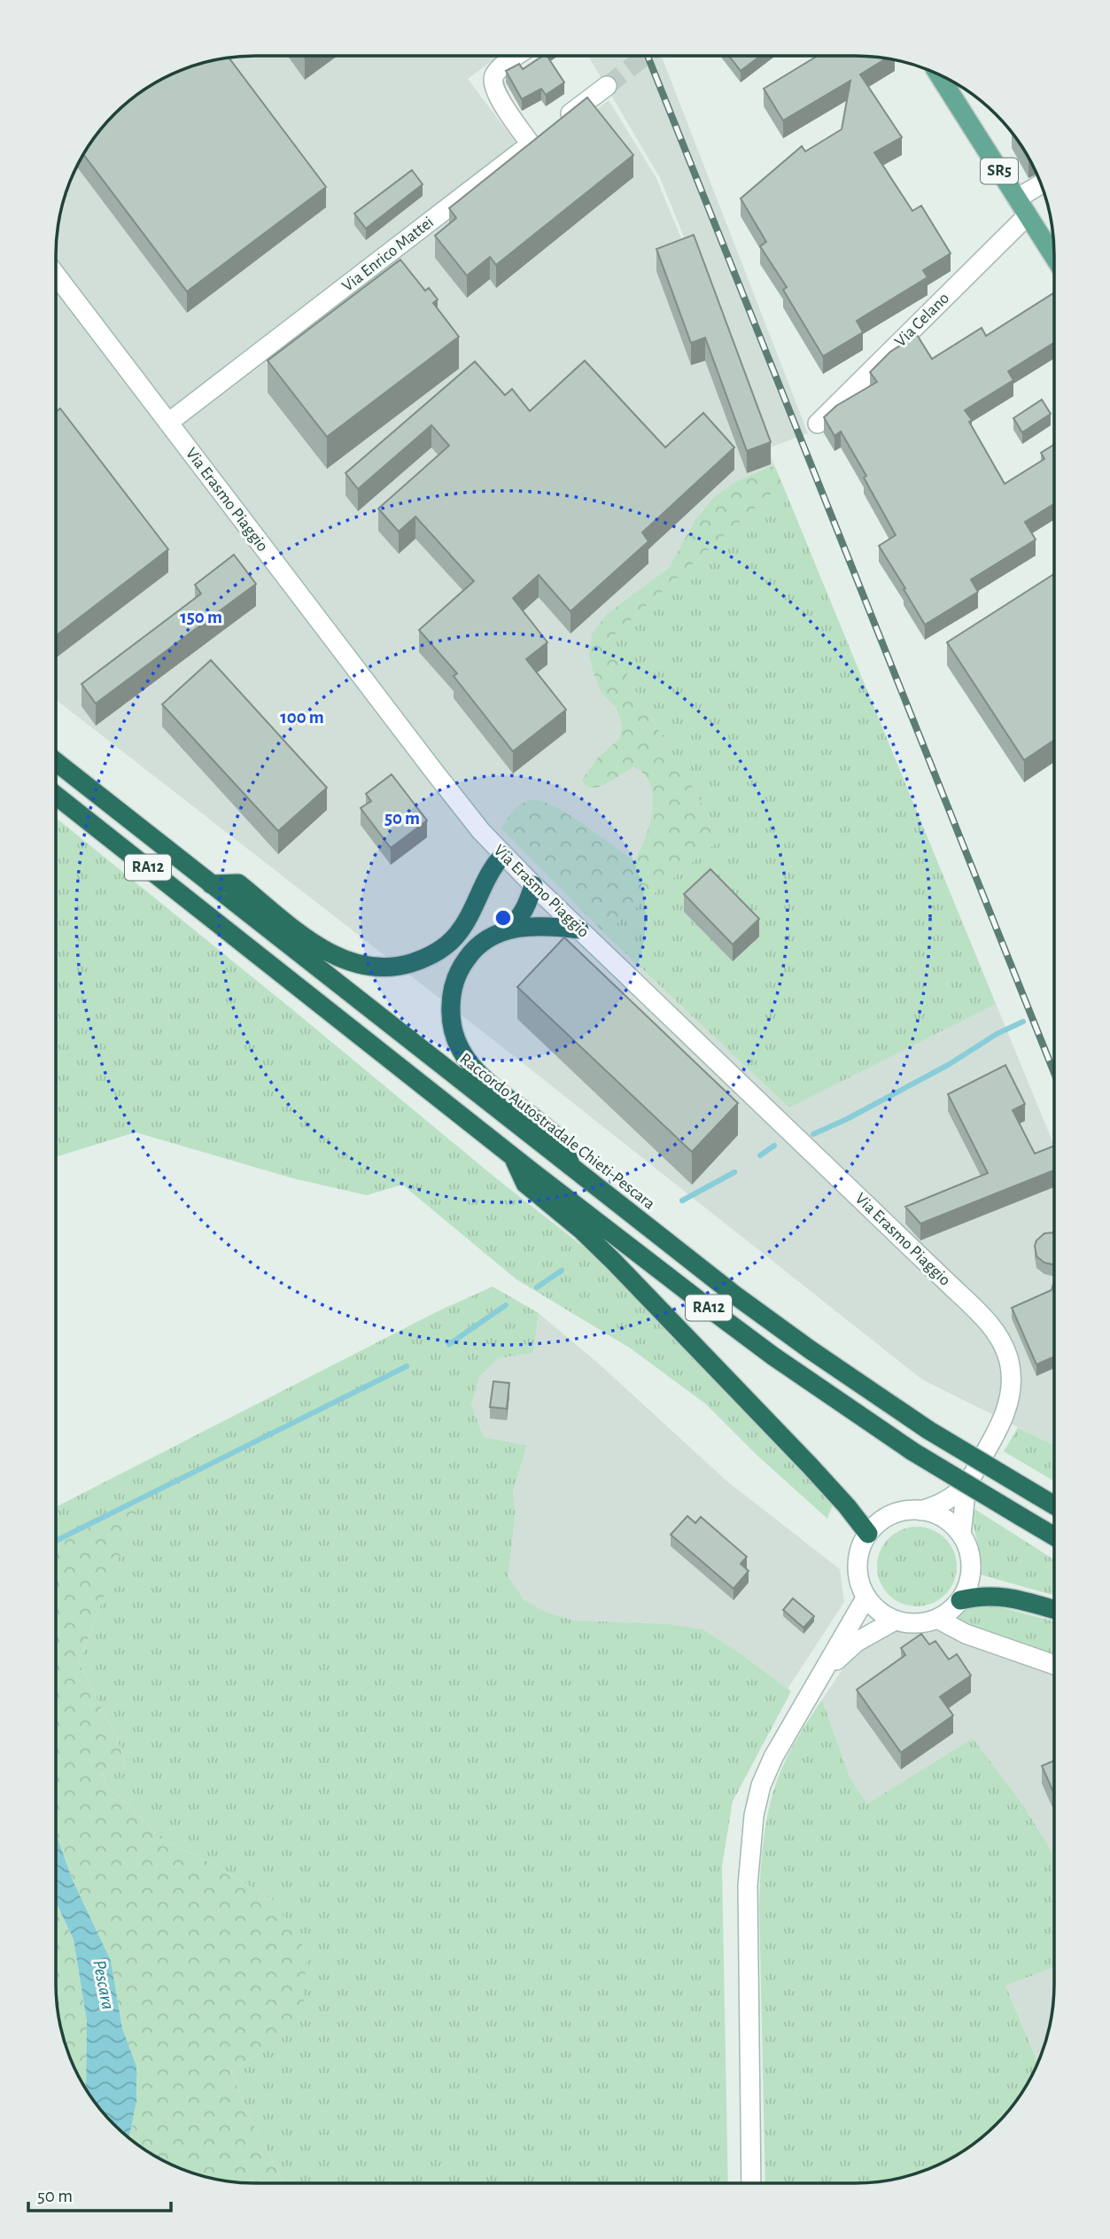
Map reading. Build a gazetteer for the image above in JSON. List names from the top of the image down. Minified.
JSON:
{"streets":{"highway":["RA12","Raccordo Autostradale Chieti-Pescara"],"main road":["SR5"],"street":["Via Enrico Mattei","Via Celano","Via Erasmo Piaggio"]},"crossings":[["SR5","Via Celano"],["Via Enrico Mattei","Via Erasmo Piaggio"]],"water":["Pescara"],"scale_bar":"50 m","rings":["150 m","100 m","50 m"]}
